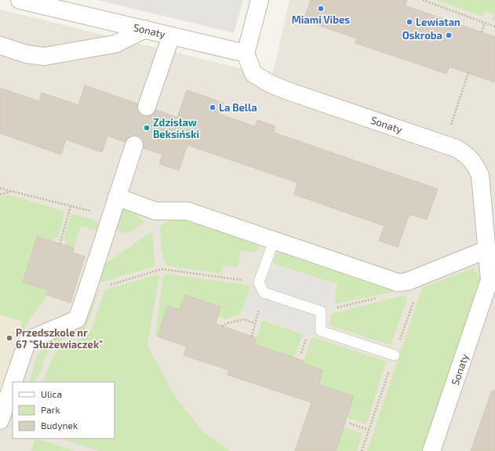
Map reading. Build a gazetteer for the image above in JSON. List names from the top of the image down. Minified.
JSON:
{"streets":{"street":["Sonaty"]},"places":["Miami Vibes","Lewiatan","Oskroba","La Bella","Zdzisław Beksiński","Przedszkole nr 67 \"Służewiaczek\""],"legend":["Ulica","Park","Budynek"]}
